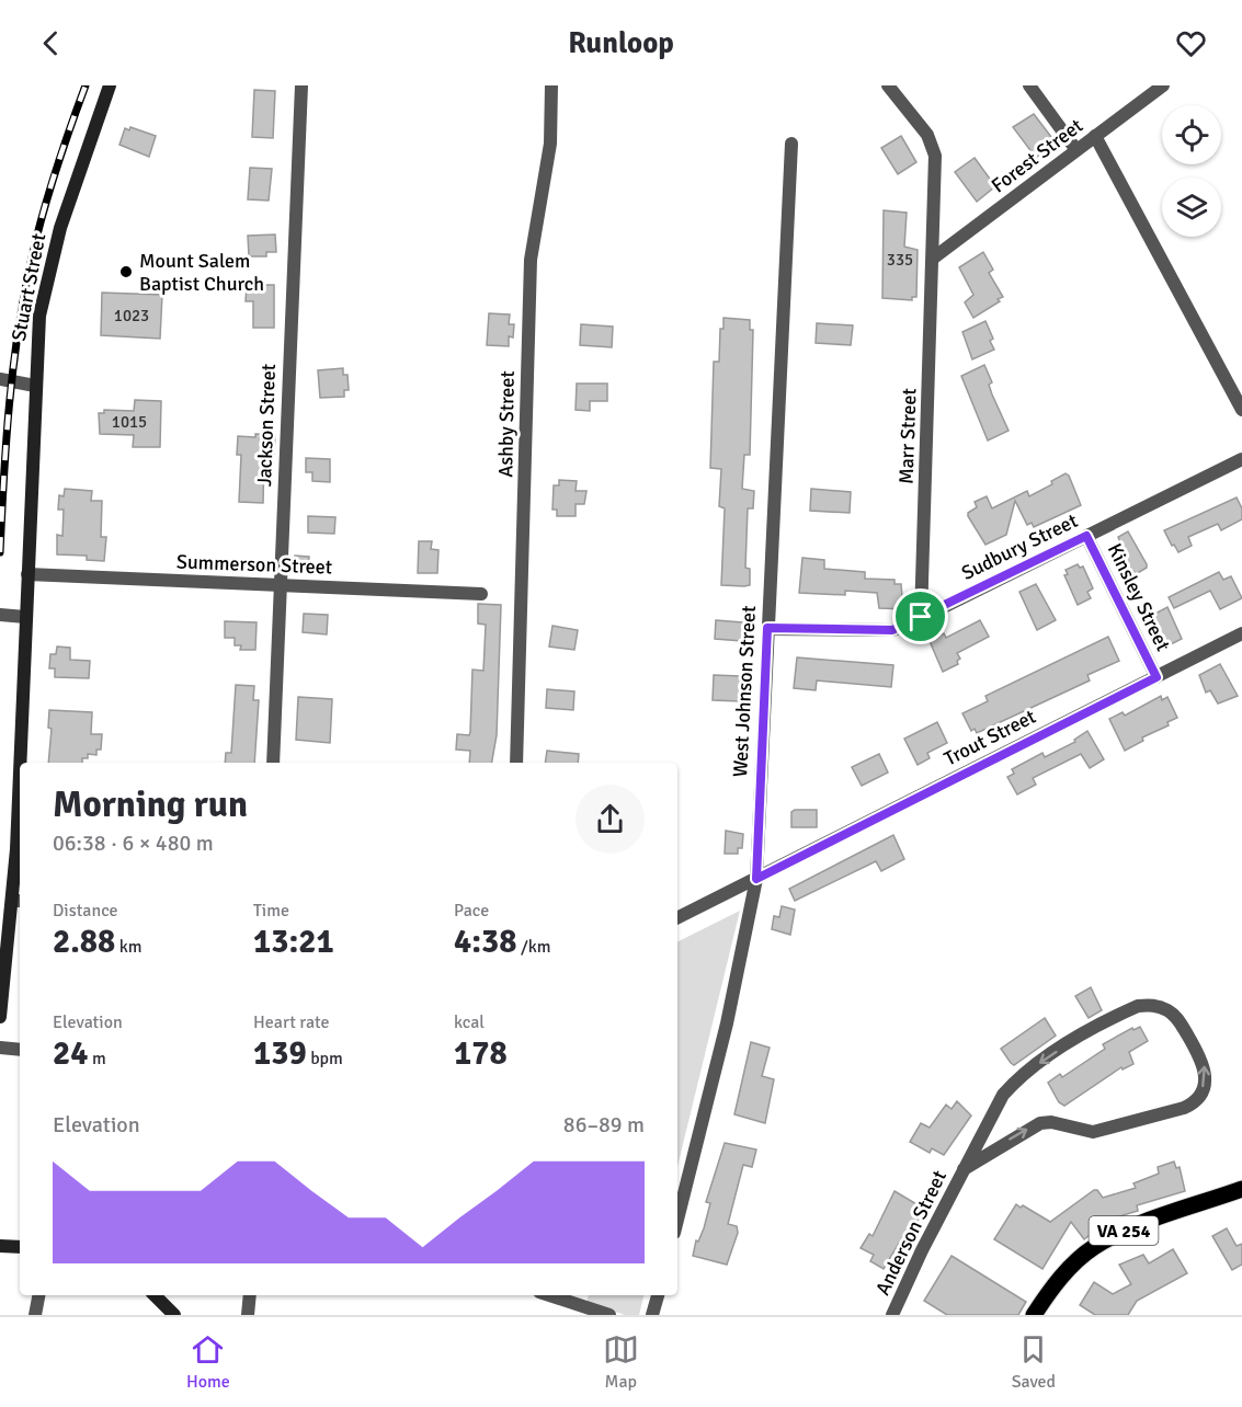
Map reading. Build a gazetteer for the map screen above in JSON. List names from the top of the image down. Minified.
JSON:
{"streets":{"main road":["VA 254"],"street":["Forest Street","Stuart Street","Ashby Street","Jackson Street","Marr Street","Sudbury Street","Summerson Street","Kinsley Street","West Johnson Street","Trout Street","Anderson Street"]},"crossings":[["Forest Street","Marr Street"],["Stuart Street","Summerson Street"],["Jackson Street","Summerson Street"],["Marr Street","Sudbury Street"],["Sudbury Street","Kinsley Street"],["Sudbury Street","West Johnson Street"],["Kinsley Street","Trout Street"],["West Johnson Street","Trout Street"]],"places":["Mount Salem Baptist Church"],"house_numbers":["335","1023","1015"],"page":{"header":"Runloop","heading":["Morning run","06:38 · 6 × 480 m"],"stats":[["Distance","2.88 km"],["Time","13:21"],["Pace","4:38 /km"],["Elevation","24 m"],["Heart rate","139 bpm"],["kcal","178"]],"chart":["Elevation","86–89 m"],"tabs":["Home","Map","Saved"]}}
